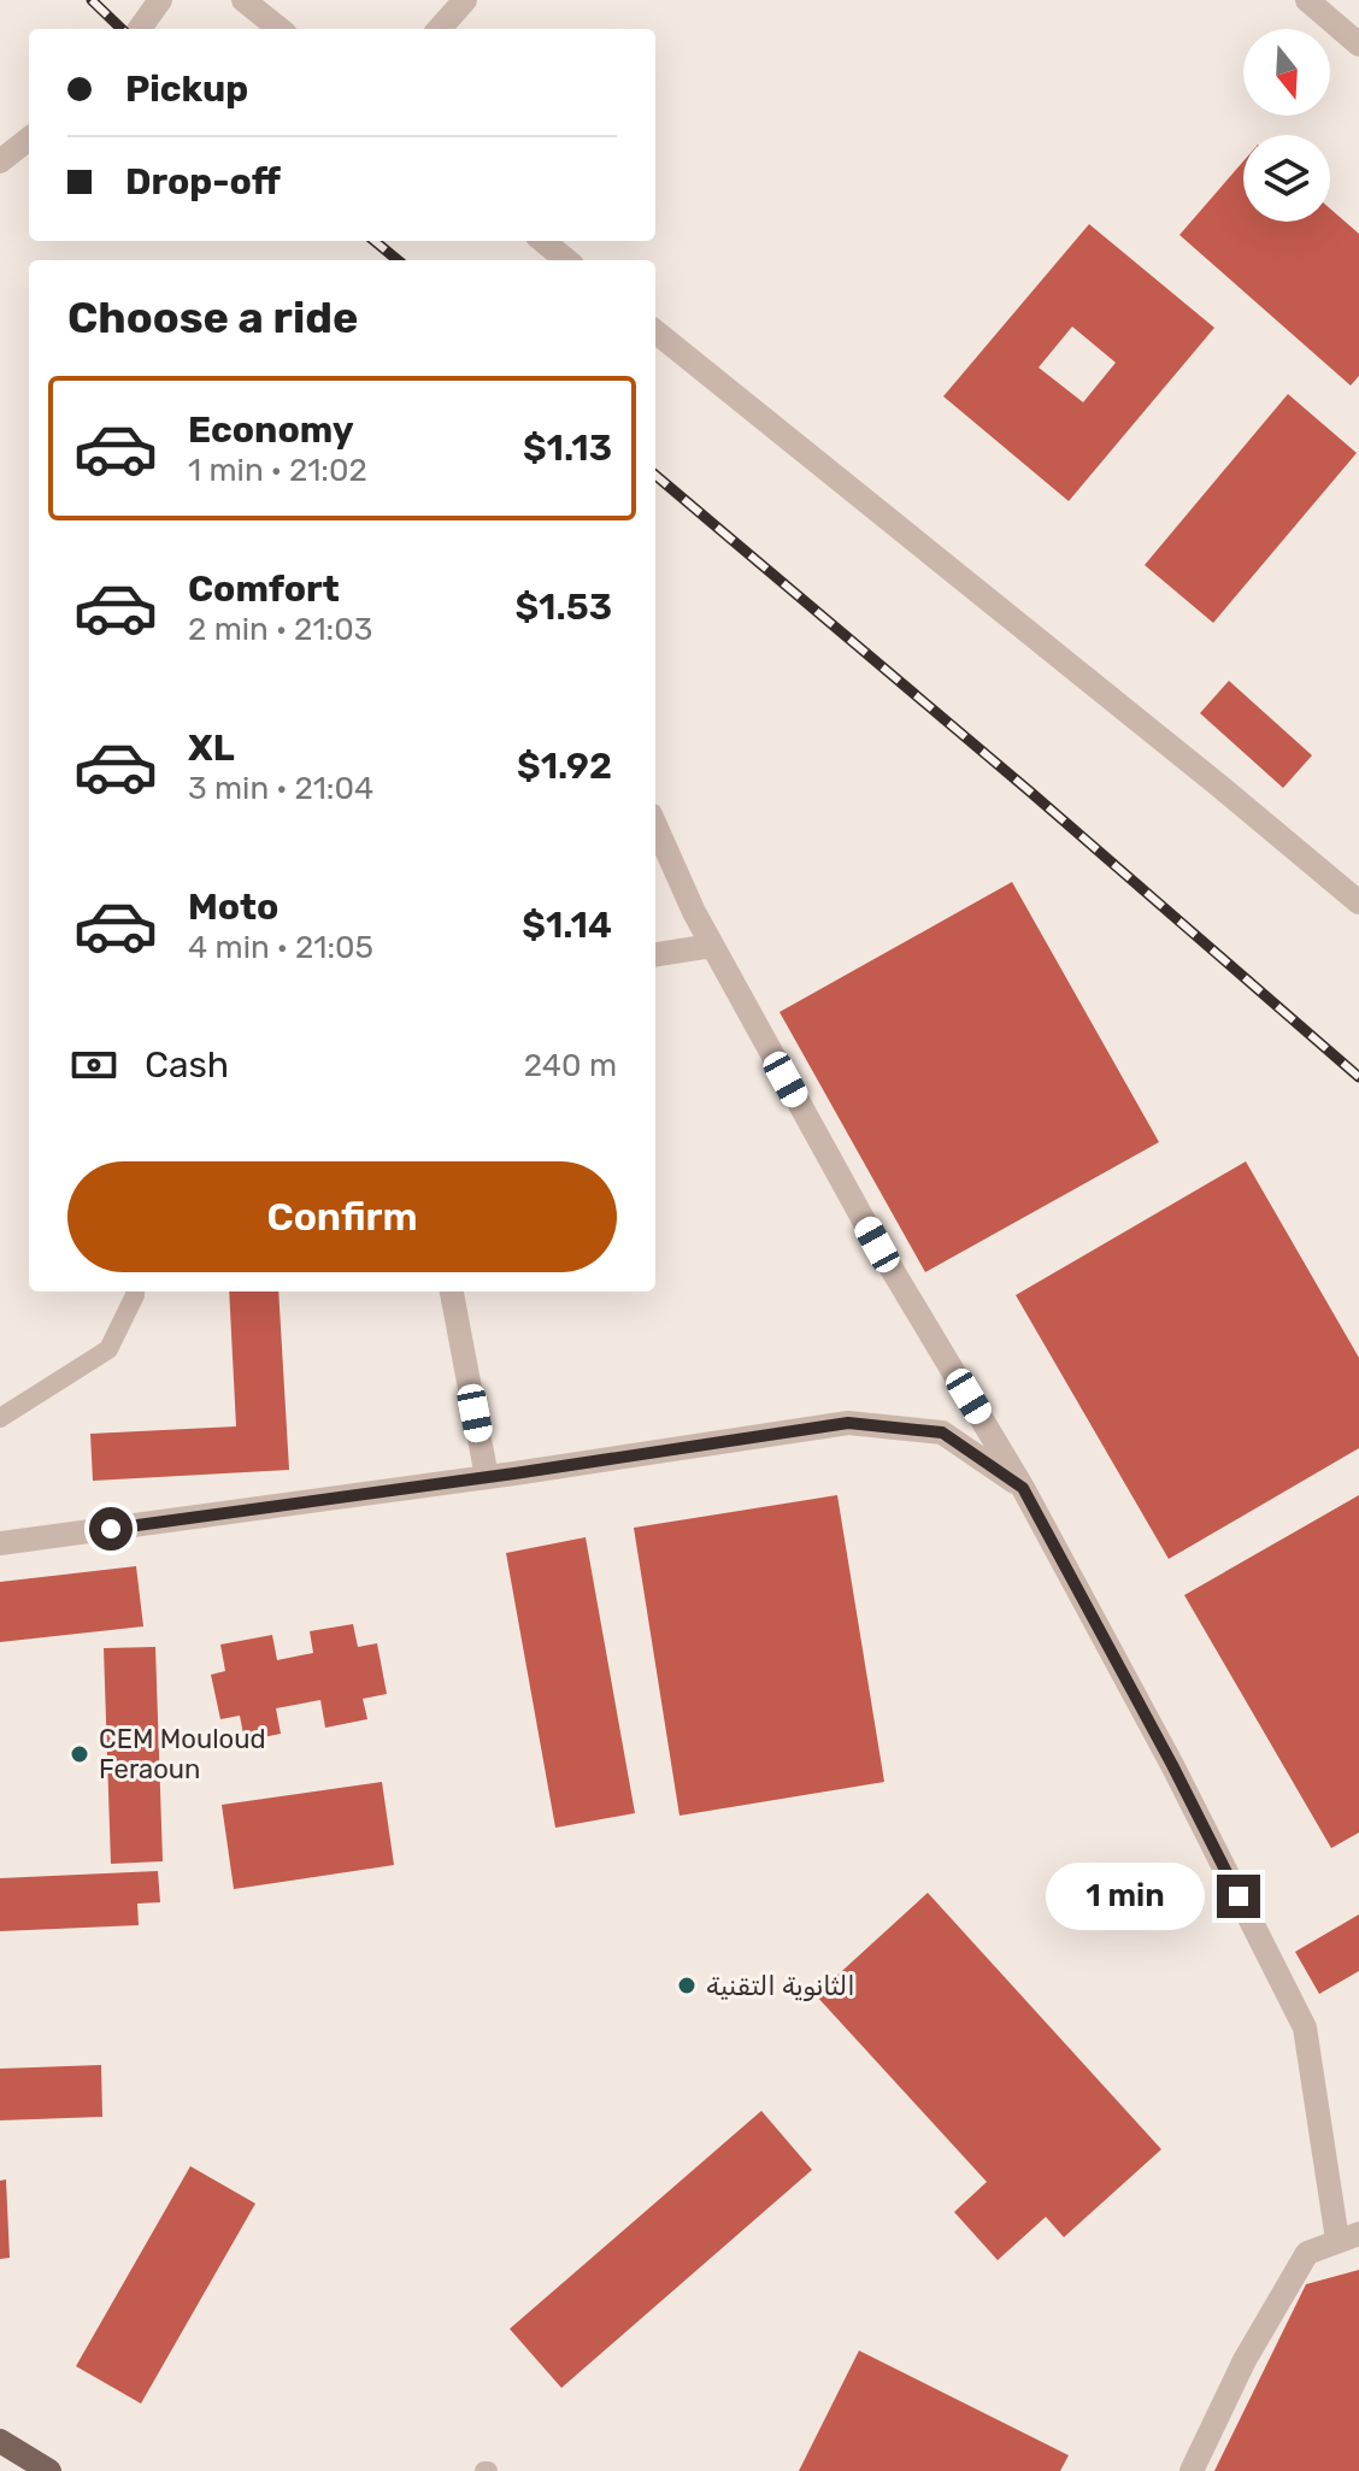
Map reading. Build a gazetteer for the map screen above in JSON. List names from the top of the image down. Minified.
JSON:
{"places":["CEM Mouloud Feraoun","الثانوية التقنية"],"north":"bottom","page":{"banner":["Pickup","Drop-off"],"heading":"Choose a ride","list":[{"name":"Economy","note":"1 min · 21:02","value":"$1.13"},{"name":"Comfort","note":"2 min · 21:03","value":"$1.53"},{"name":"XL","note":"3 min · 21:04","value":"$1.92"},{"name":"Moto","note":"4 min · 21:05","value":"$1.14"}],"pay":["Cash","240 m"],"buttons":"Confirm","bubble":"1 min"}}
